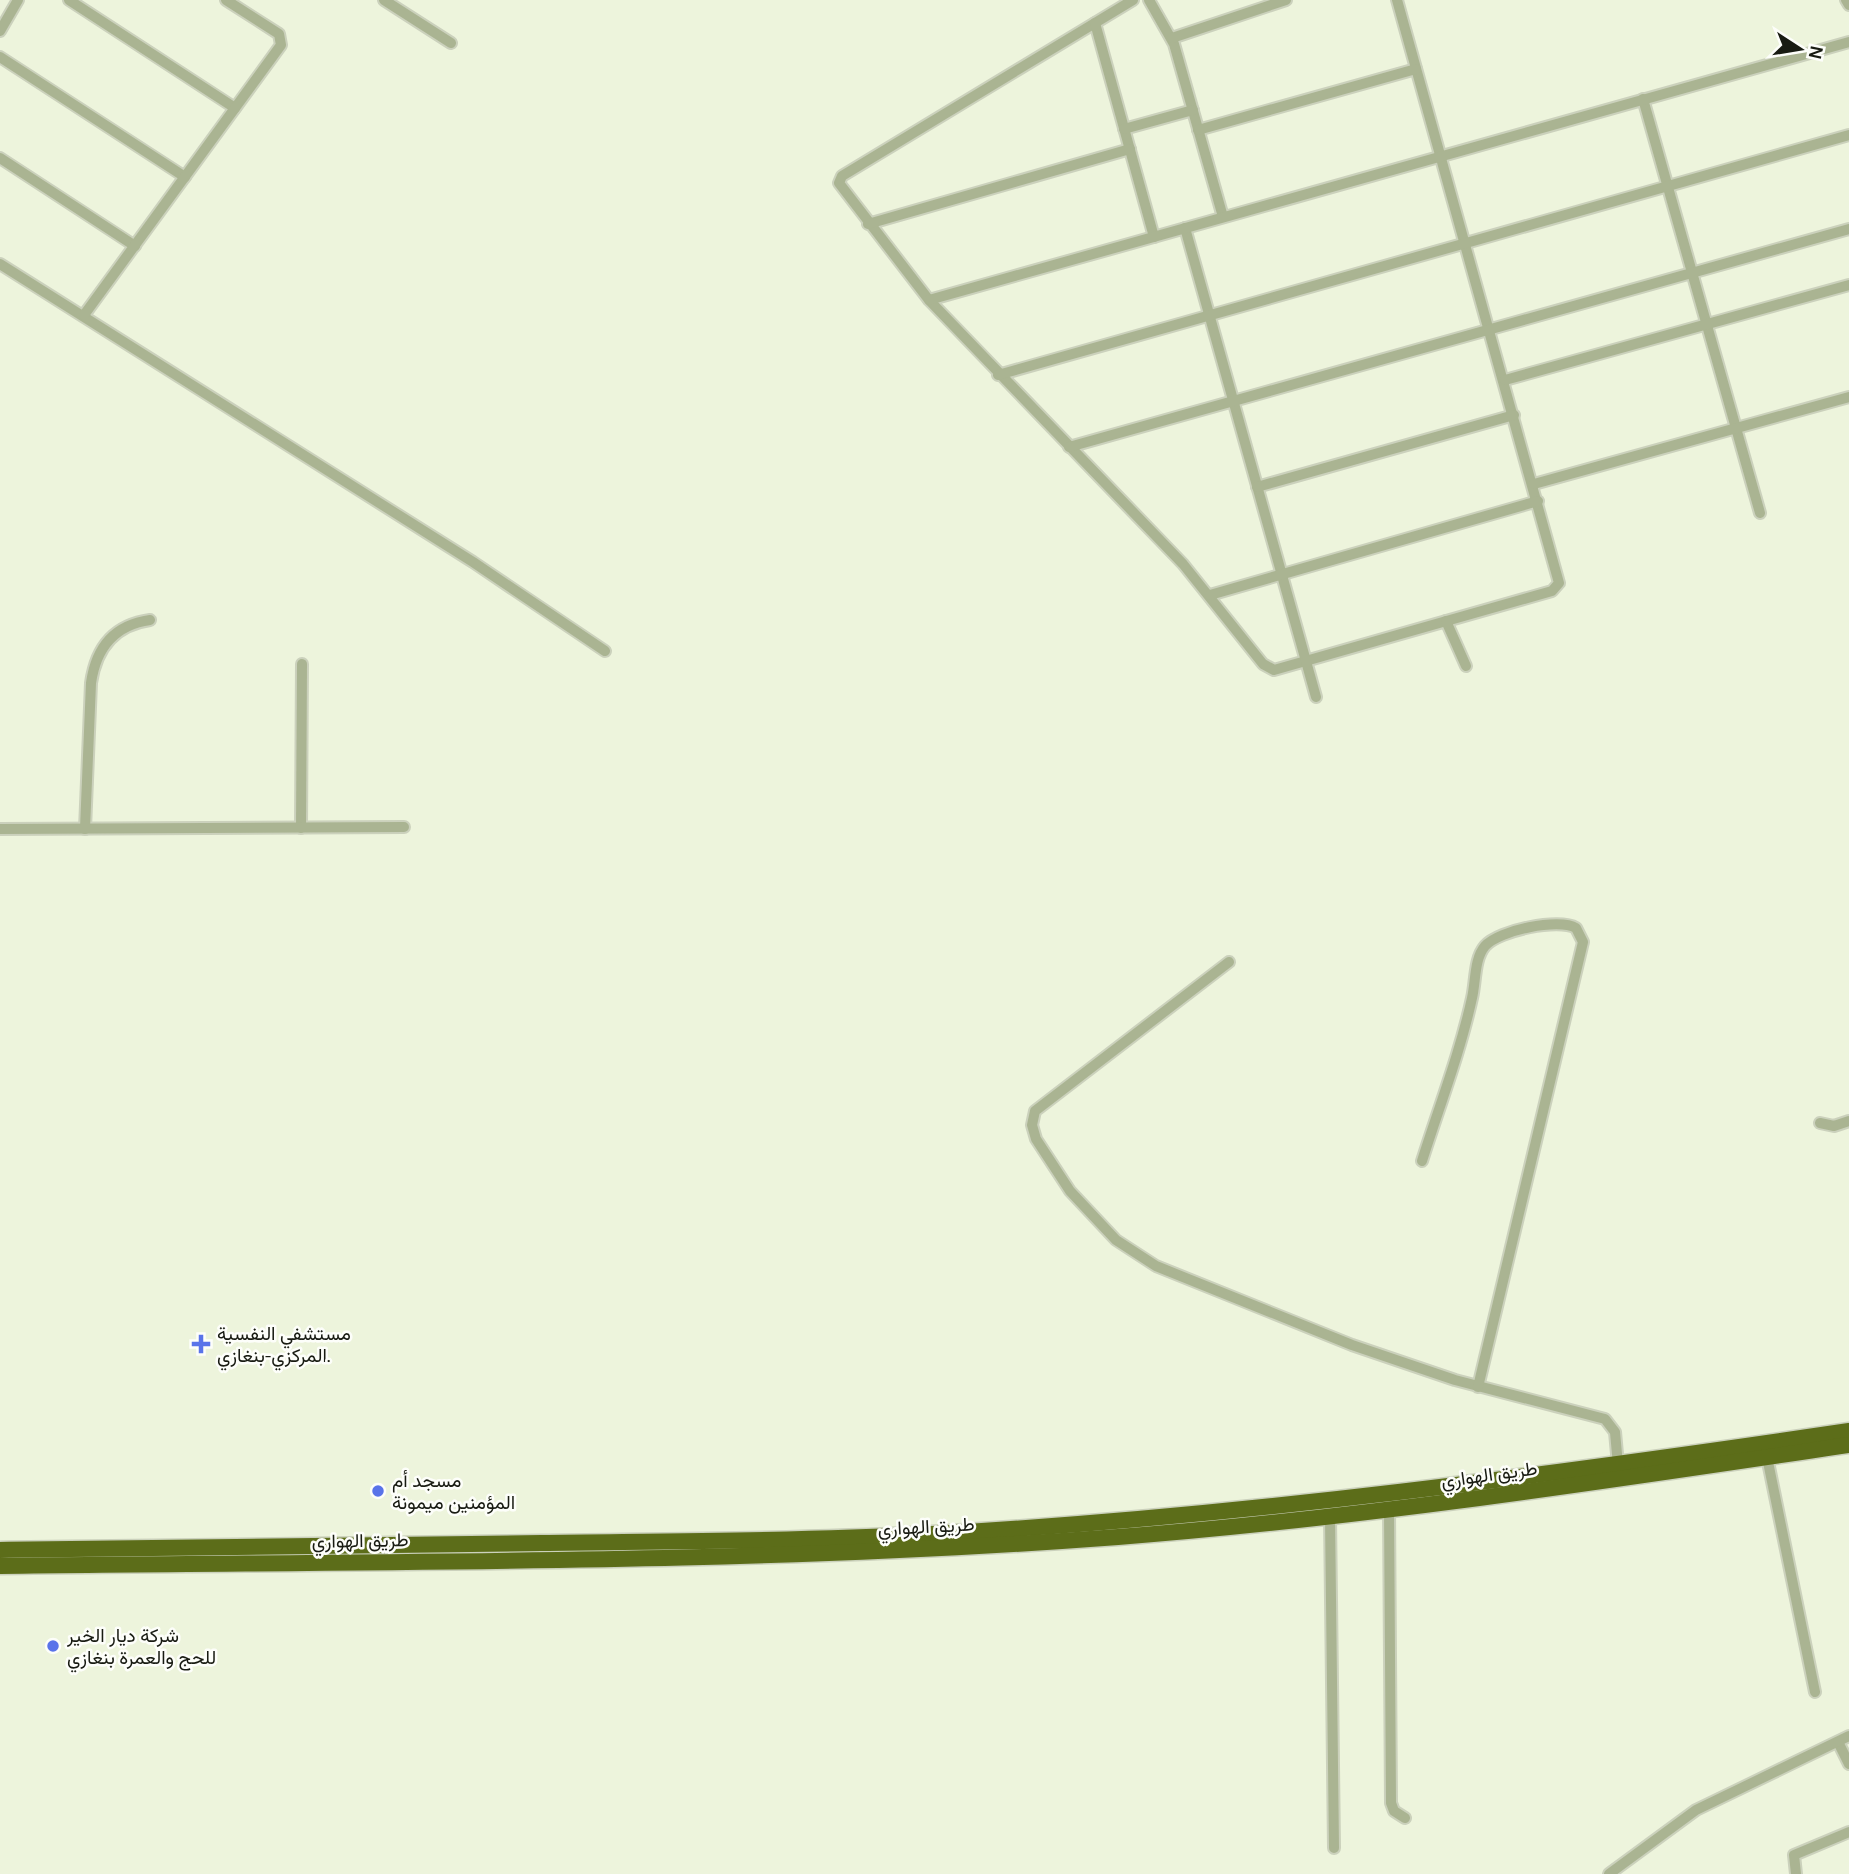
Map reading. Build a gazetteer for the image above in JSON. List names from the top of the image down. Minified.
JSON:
{"streets":{"highway":["طريق الهواري"]},"places":{"health":["مستشفي النفسية المركزي-بنغازي."],"other":["مسجد أم المؤمنين ميمونة","شركة ديار الخير للحج والعمرة بنغازي"]},"north":"right"}
